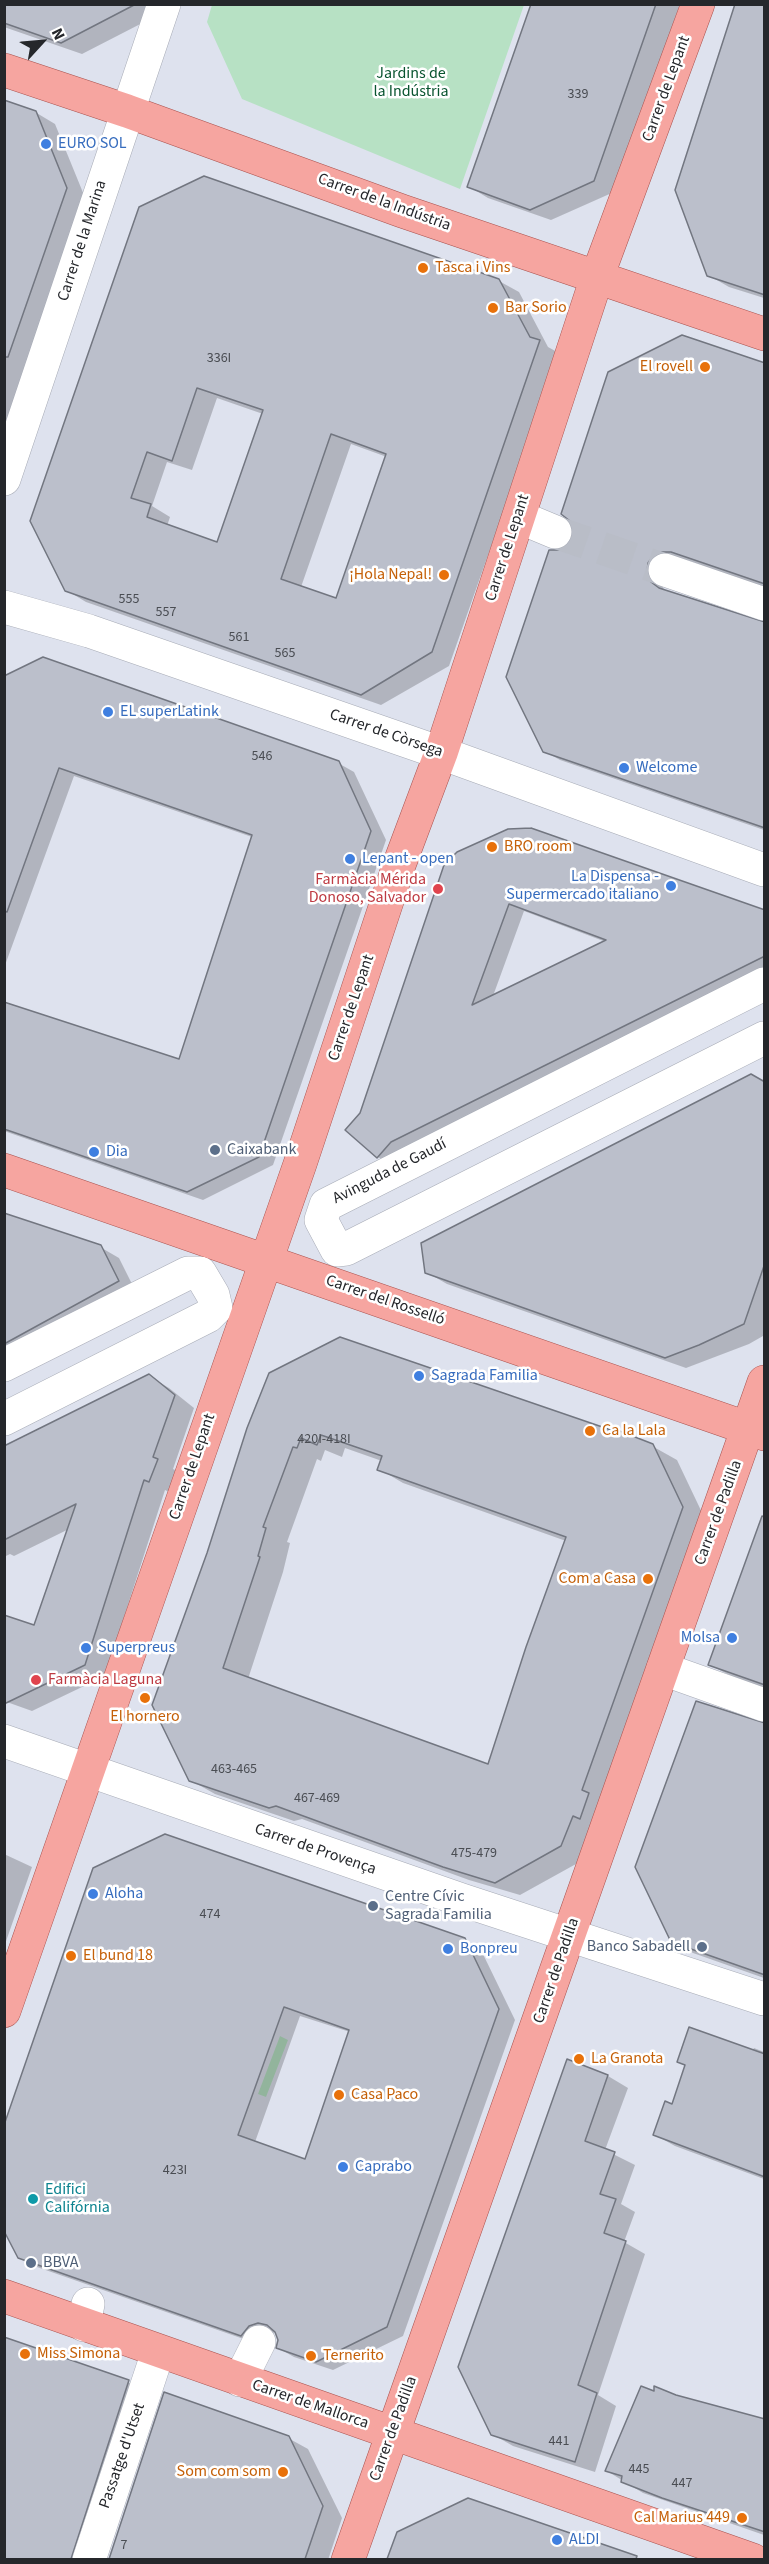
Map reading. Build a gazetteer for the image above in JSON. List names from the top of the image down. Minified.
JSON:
{"streets":{"main road":["Carrer de Lepant","Carrer de la Indústria","Carrer del Rosselló","Carrer de Padilla","Carrer de Mallorca"],"street":["Carrer de la Marina","Carrer de Còrsega","Avinguda de Gaudí","Carrer de Provença","Passatge d'Utset"]},"crossings":[["Carrer de Lepant","Carrer de la Indústria"],["Carrer de Lepant","Carrer de Còrsega"],["Carrer de Lepant","Carrer del Rosselló"],["Carrer de Lepant","Carrer de Provença"],["Carrer de la Indústria","Carrer de la Marina"],["Carrer del Rosselló","Carrer de Padilla"],["Carrer de Padilla","Carrer de Provença"],["Carrer de Padilla","Carrer de Mallorca"],["Carrer de Mallorca","Passatge d'Utset"]],"parks":["Jardins de la Indústria"],"places":["EURO SOL","Tasca i Vins","Bar Sorio","El rovell","¡Hola Nepal!","EL superLatink","Welcome","BRO room","Lepant - open","La Dispensa - Supermercado italiano","Farmàcia Mérida Donoso, Salvador","Caixabank","Dia","Sagrada Familia","Ca la Lala","Com a Casa","Molsa","Superpreus","Farmàcia Laguna","El hornero","Aloha","Centre Cívic Sagrada Familia","Banco Sabadell","Bonpreu","El bund 18","La Granota","Casa Paco","Caprabo","Edifici Califórnia","BBVA","Miss Simona","Ternerito","Som com som","Cal Marius 449","ALDI"],"house_numbers":["339","336I","555","557","561","565","546","420I-418I","463-465","467-469","475-479","474","423I","441","445","447","7"],"north":"top right"}
